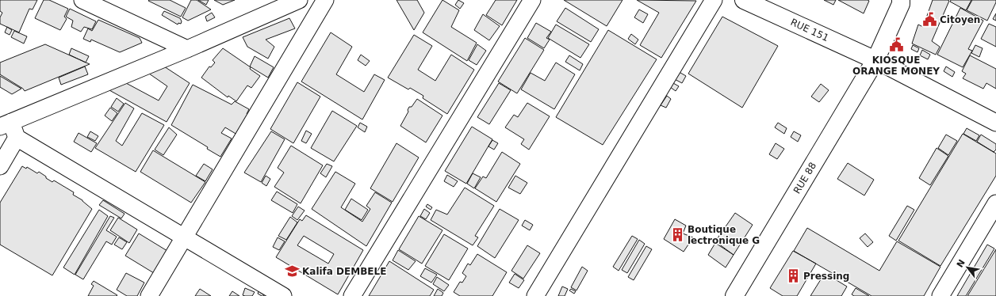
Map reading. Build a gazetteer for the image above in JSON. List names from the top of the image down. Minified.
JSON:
{"streets":{"main road":["RUE 151","RUE 88"]},"crossings":[["RUE 151","RUE 88"]],"places":{"public building":["Citoyen","KIOSQUE ORANGE MONEY"],"building":["Boutique lectronique G","Pressing"],"school or university":["Kalifa DEMBELE"]},"north":"top left"}
